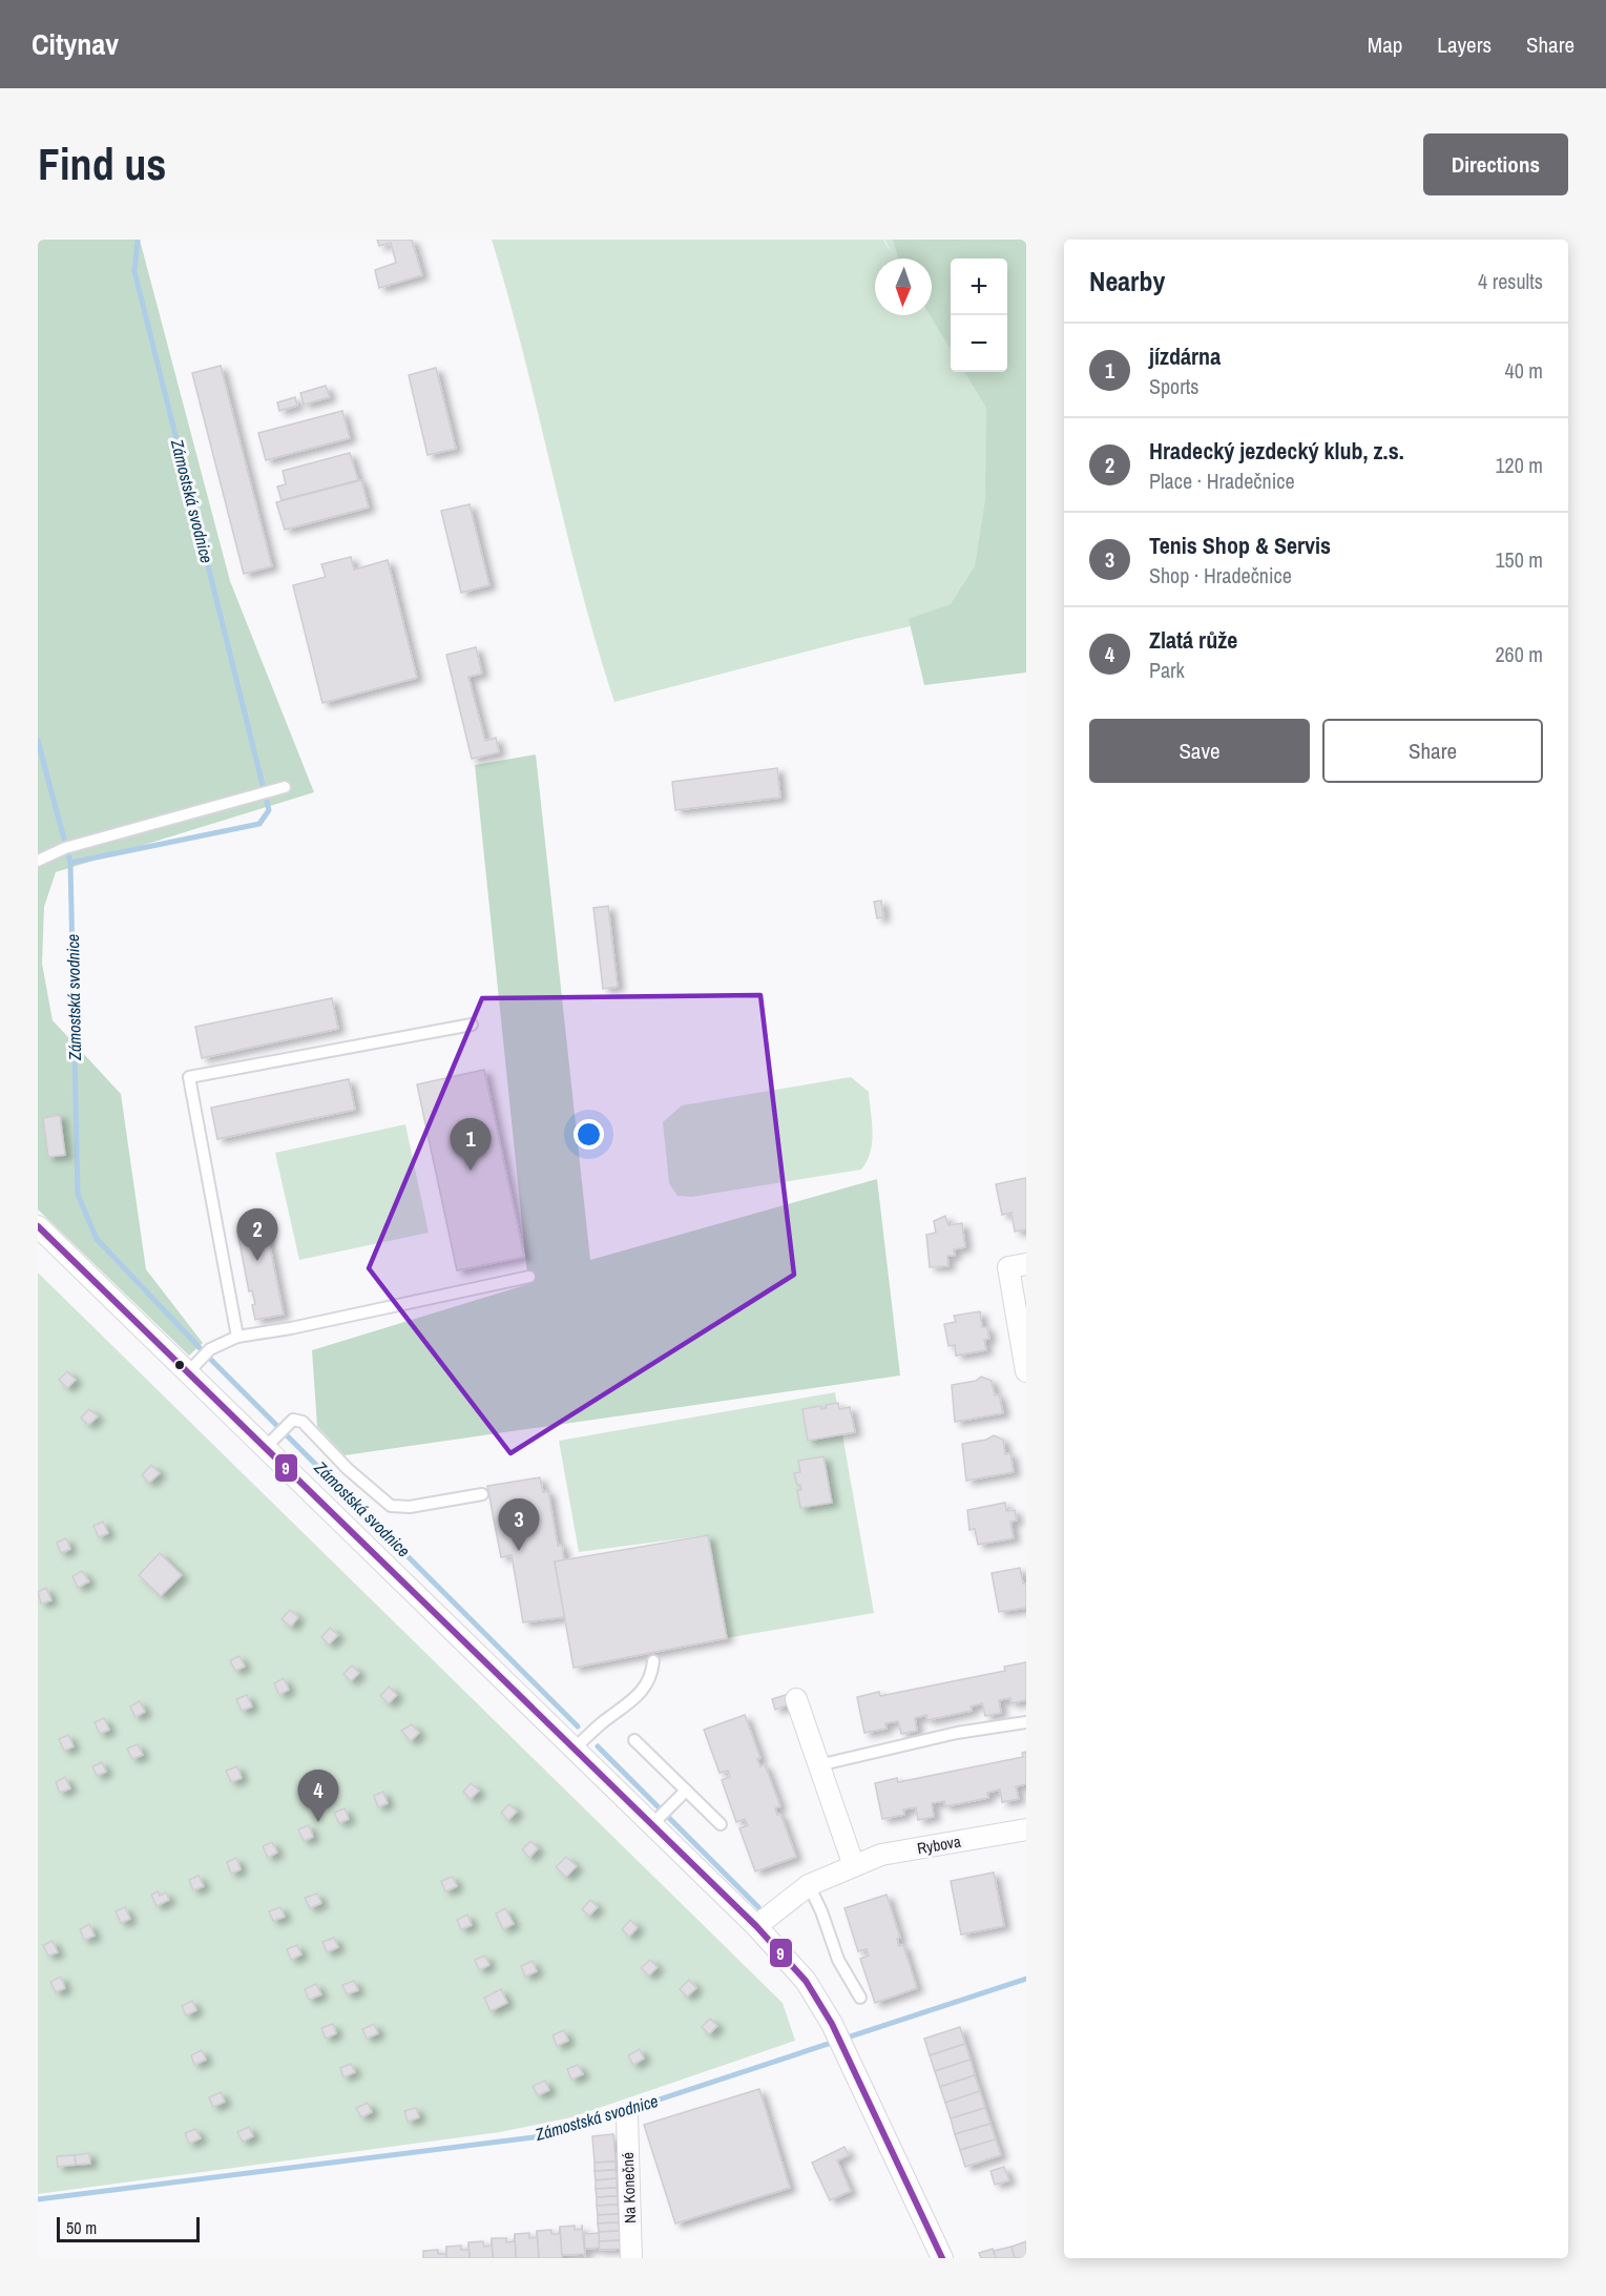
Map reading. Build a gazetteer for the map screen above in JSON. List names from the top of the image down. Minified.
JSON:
{"streets":{"street":["Rybova","Na Konečné"]},"water":["Zámostská svodnice"],"lines":["transit line 9"],"scale_bar":"50 m","north":"bottom","page":{"header":"Citynav","nav":["Map","Layers","Share"],"buttons":["Directions",["Save","Share"]],"title":"Find us","heading":["Nearby","4 results"],"map_buttons":["+","−"],"list":[{"mark":"1","name":"jízdárna","note":"Sports","value":"40 m"},{"mark":"2","name":"Hradecký jezdecký klub, z.s.","note":"Place · Hradečnice","value":"120 m"},{"mark":"3","name":"Tenis Shop & Servis","note":"Shop · Hradečnice","value":"150 m"},{"mark":"4","name":"Zlatá růže","note":"Park","value":"260 m"}],"pins":["1","2","3","4"],"scale":"50 m"}}
